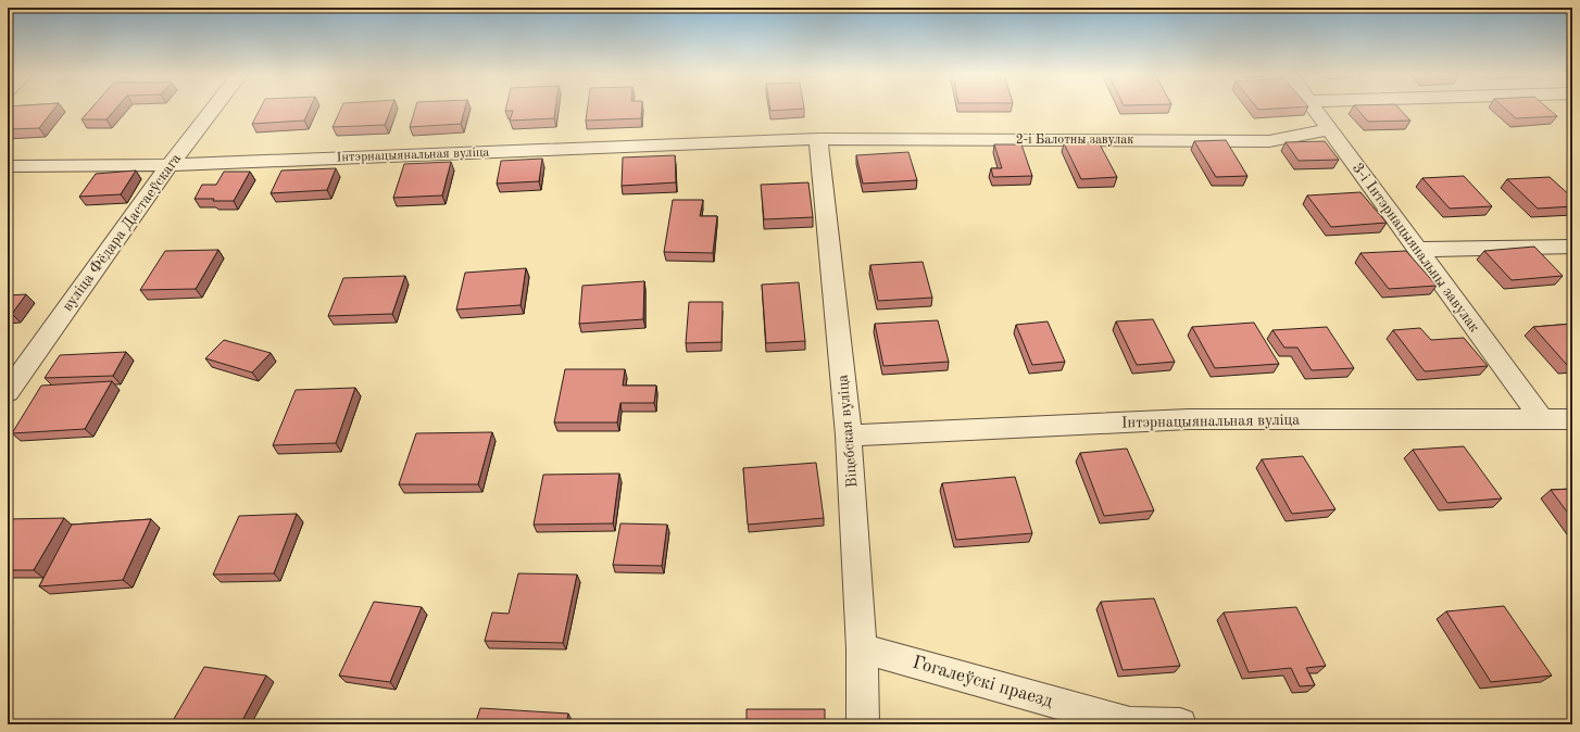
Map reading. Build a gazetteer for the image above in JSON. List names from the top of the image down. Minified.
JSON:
{"streets":{"street":["2-і Балотны завулак","Інтэрнацыянальная вуліца","вуліца Фёдара Дастаеўскага","3-і Інтэрнацыянальны завулак","Віцебская вуліца","Гогалеўскі праезд"]},"crossings":[["2-і Балотны завулак","Інтэрнацыянальная вуліца"],["2-і Балотны завулак","3-і Інтэрнацыянальны завулак"],["2-і Балотны завулак","Віцебская вуліца"],["Інтэрнацыянальная вуліца","вуліца Фёдара Дастаеўскага"],["Інтэрнацыянальная вуліца","3-і Інтэрнацыянальны завулак"],["Інтэрнацыянальная вуліца","Віцебская вуліца"],["Віцебская вуліца","Гогалеўскі праезд"]]}
